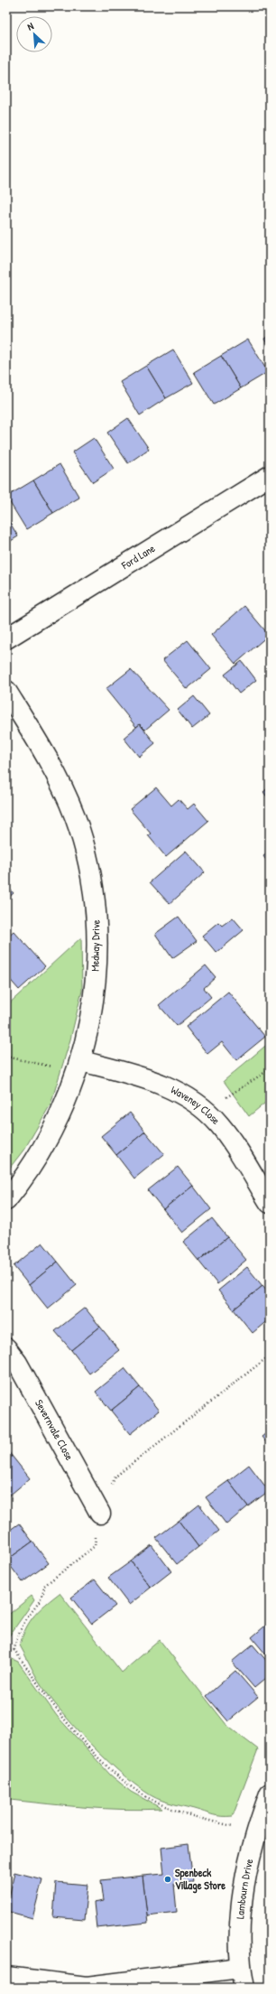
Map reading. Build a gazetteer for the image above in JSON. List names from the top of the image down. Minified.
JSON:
{"streets":{"street":["Ford Lane","Medway Drive","Waveney Close","Severnvale Close","Lambourn Drive"]},"crossings":[["Medway Drive","Waveney Close"]],"places":["Spenbeck Village Store"],"north":"top left"}
